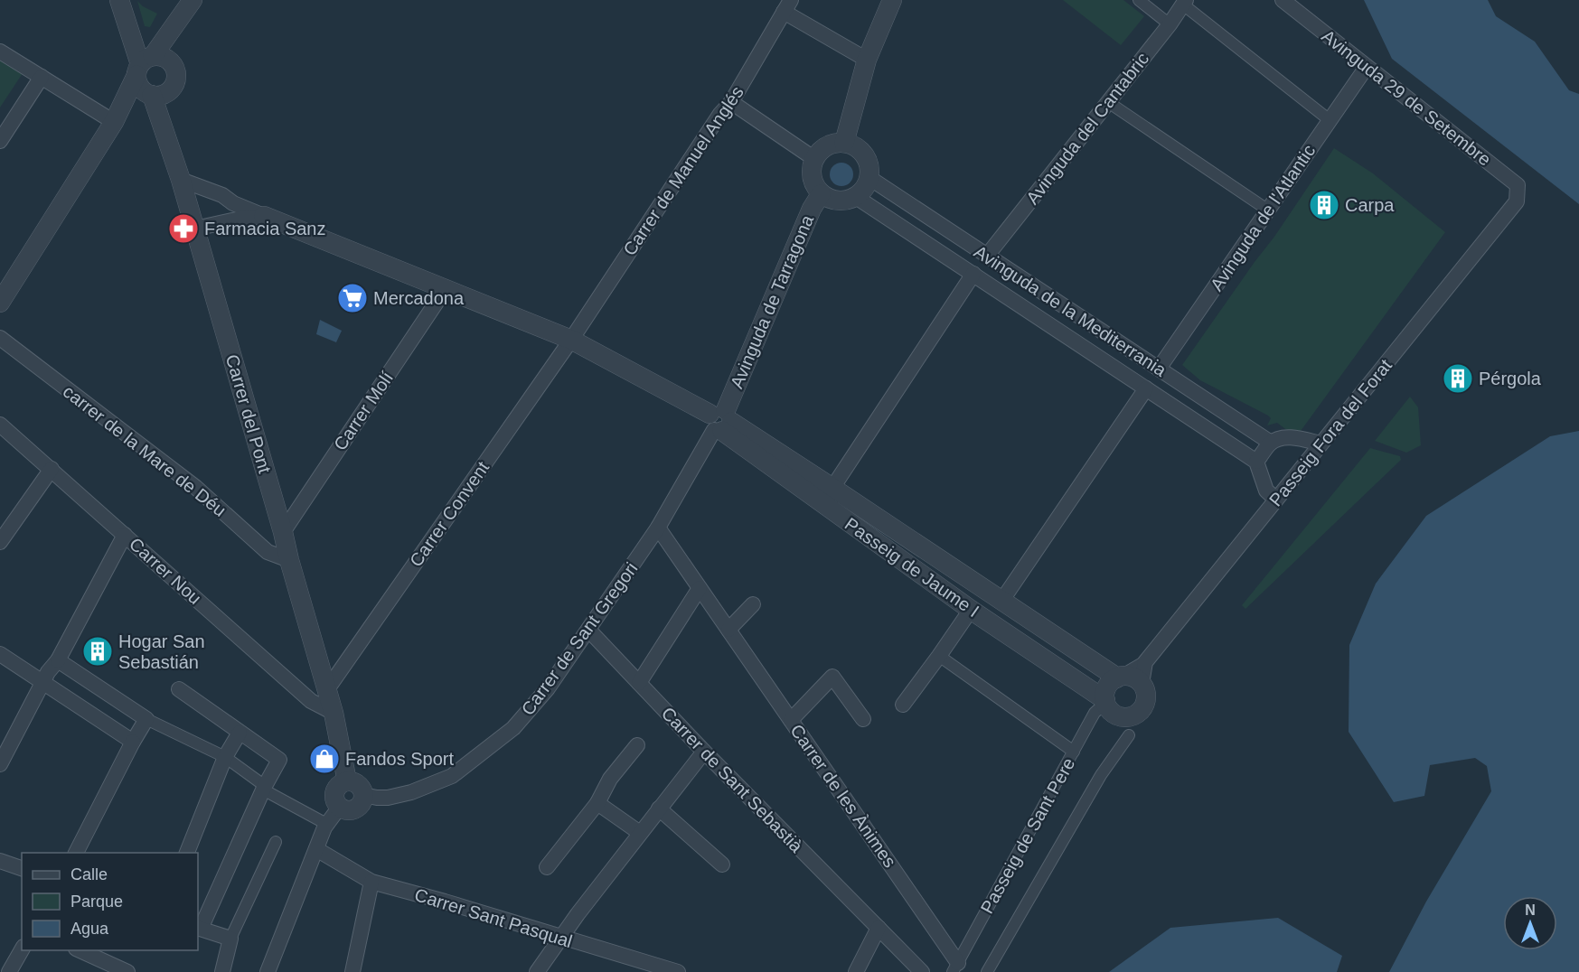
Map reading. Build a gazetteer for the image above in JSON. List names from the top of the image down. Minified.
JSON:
{"streets":{"street":["Avinguda 29 de Setembre","Avinguda del Cantabric","Carrer de Manuel Anglés","Avinguda de l'Atlantic","Avinguda de Tarragona","Avinguda de la Mediterrania","Carrer Molí","Carrer del Pont","Passeig Fora del Forat","carrer de la Mare de Déu","Carrer Convent","Passeig de Jaume I","Carrer Nou","Carrer de Sant Gregori","Carrer de Sant Sebastià","Carrer de les Ànimes","Passeig de Sant Pere","Carrer Sant Pasqual"]},"crossings":[["Avinguda 29 de Setembre","Avinguda de l'Atlantic"],["Avinguda 29 de Setembre","Passeig Fora del Forat"],["Avinguda del Cantabric","Avinguda de la Mediterrania"],["Carrer de Manuel Anglés","Carrer Convent"],["Avinguda de l'Atlantic","Avinguda de la Mediterrania"],["Avinguda de Tarragona","Avinguda de la Mediterrania"],["Avinguda de Tarragona","Passeig de Jaume I"],["Avinguda de Tarragona","Carrer de Sant Gregori"],["Carrer Molí","Carrer del Pont"],["Carrer del Pont","carrer de la Mare de Déu"],["Carrer del Pont","Carrer Convent"],["Carrer del Pont","Carrer Nou"],["Carrer del Pont","Carrer de Sant Gregori"],["Passeig Fora del Forat","Passeig de Jaume I"],["Passeig Fora del Forat","Passeig de Sant Pere"],["Passeig de Jaume I","Carrer de Sant Gregori"],["Passeig de Jaume I","Passeig de Sant Pere"],["Carrer de Sant Gregori","Carrer de Sant Sebastià"],["Carrer de Sant Gregori","Carrer de les Ànimes"],["Carrer de les Ànimes","Passeig de Sant Pere"]],"places":{"building":["Carpa","Pérgola","Hogar San Sebastián"],"pharmacy":["Farmacia Sanz"],"supermarket":["Mercadona"],"shop":["Fandos Sport"]},"legend":["Calle","Parque","Agua"],"north":"top"}
